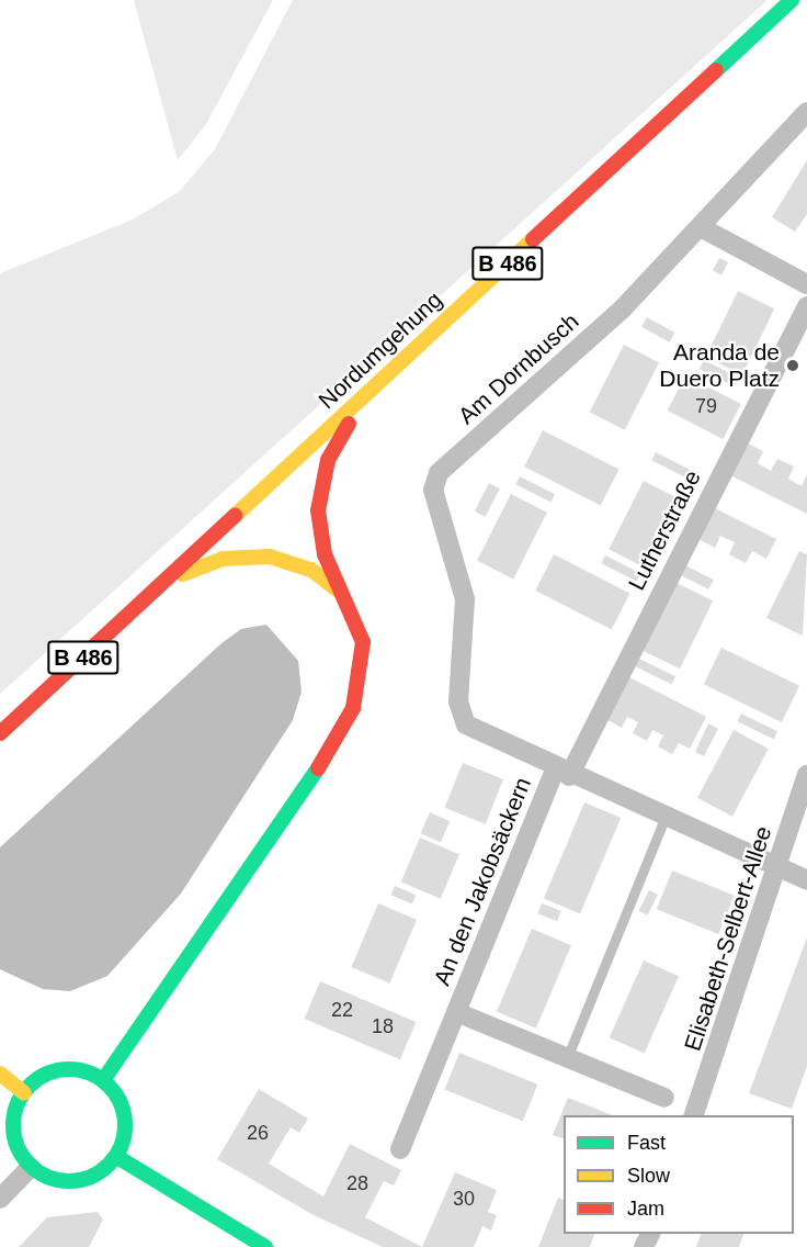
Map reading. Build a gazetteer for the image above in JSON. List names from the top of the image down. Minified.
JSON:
{"streets":{"main road":["B 486","Nordumgehung"],"street":["Am Dornbusch","Lutherstraße","An den Jakobsäckern","Elisabeth-Selbert-Allee"]},"crossings":[["Am Dornbusch","Lutherstraße"],["Am Dornbusch","An den Jakobsäckern"],["Lutherstraße","An den Jakobsäckern"]],"places":["Aranda de Duero Platz"],"house_numbers":["79","22","18","26","28","30"],"legend":["Fast","Slow","Jam"]}
